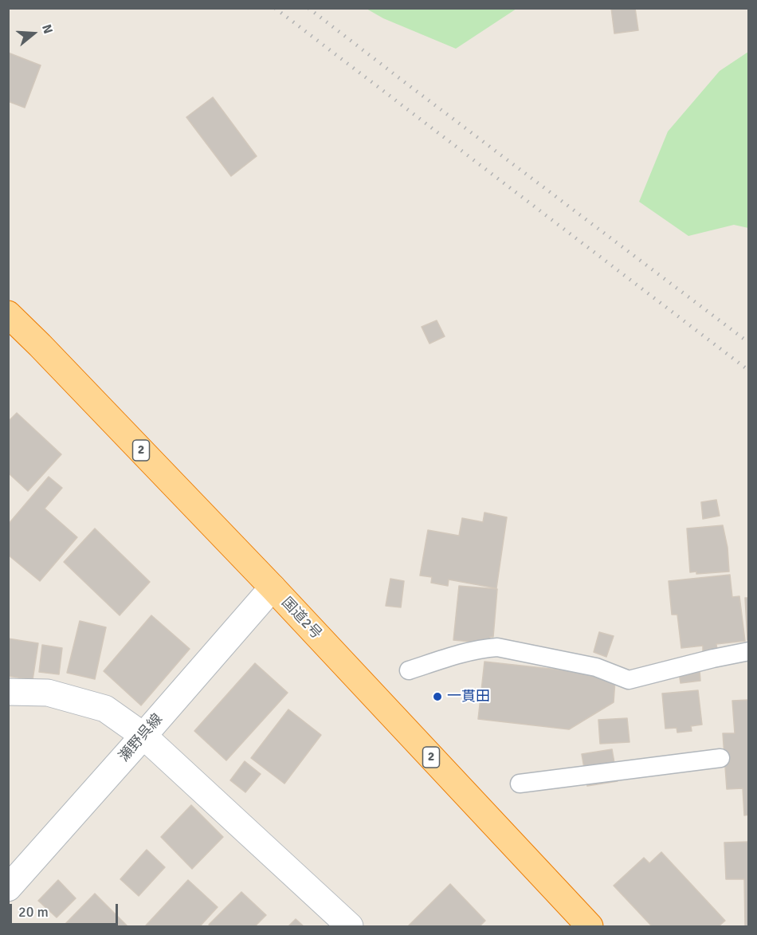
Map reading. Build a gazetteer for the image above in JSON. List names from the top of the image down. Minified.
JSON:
{"streets":{"highway":["2","国道2号"],"street":["瀬野呉線"]},"crossings":[["国道2号","瀬野呉線"]],"places":["一貫田"],"scale_bar":"20 m","north":"right"}
